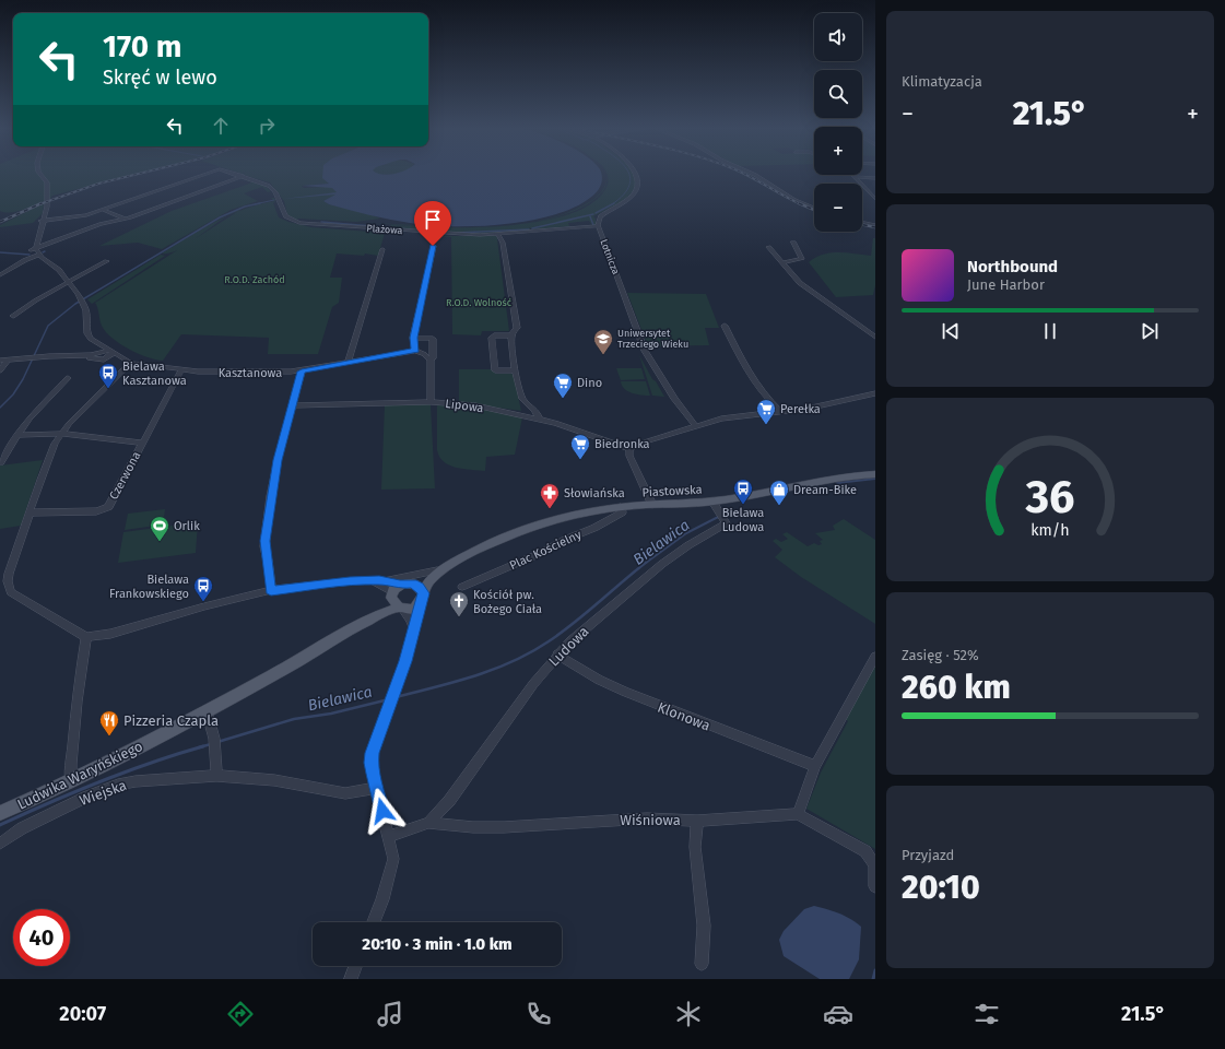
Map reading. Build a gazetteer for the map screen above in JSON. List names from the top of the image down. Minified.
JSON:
{"streets":{"main road":["Piastowska","Ludwika Waryńskiego"],"street":["Plażowa","Lotnicza","Kasztanowa","Lipowa","Czerwona","Plac Kościelny","Ludowa","Klonowa","Wiejska","Wiśniowa"]},"crossings":[["Plażowa","Lotnicza"],["Kasztanowa","Czerwona"],["Piastowska","Plac Kościelny"],["Piastowska","Ludowa"],["Piastowska","Ludwika Waryńskiego"],["Ludowa","Klonowa"],["Ludowa","Wiśniowa"]],"water":["Bielawica"],"parks":["R.O.D. Zachód","R.O.D. Wolność"],"places":{"school or university":["Uniwersytet Trzeciego Wieku"],"bus stop":["Bielawa Kasztanowa","Bielawa Ludowa","Bielawa Frankowskiego"],"supermarket":["Dino","Perełka","Biedronka"],"shop":["Dream-Bike"],"pharmacy":["Słowiańska"],"sports":["Orlik"],"church":["Kościół pw. Bożego Ciała"],"restaurant":["Pizzeria Czapla"]},"page":{"tile":["Klimatyzacja",["Zasięg · 52%","260 km"],["Przyjazd","20:10"]],"map_buttons":["+","−"],"turn":["170 m","Skręć w lewo"],"heat":["−","21.5°","+"],"song":["Northbound","June Harbor"],"limit":"40","trip":"20:10 · 3 min · 1.0 km","tabs":["20:07","21.5°"],"gauge":["36","km/h"]}}
